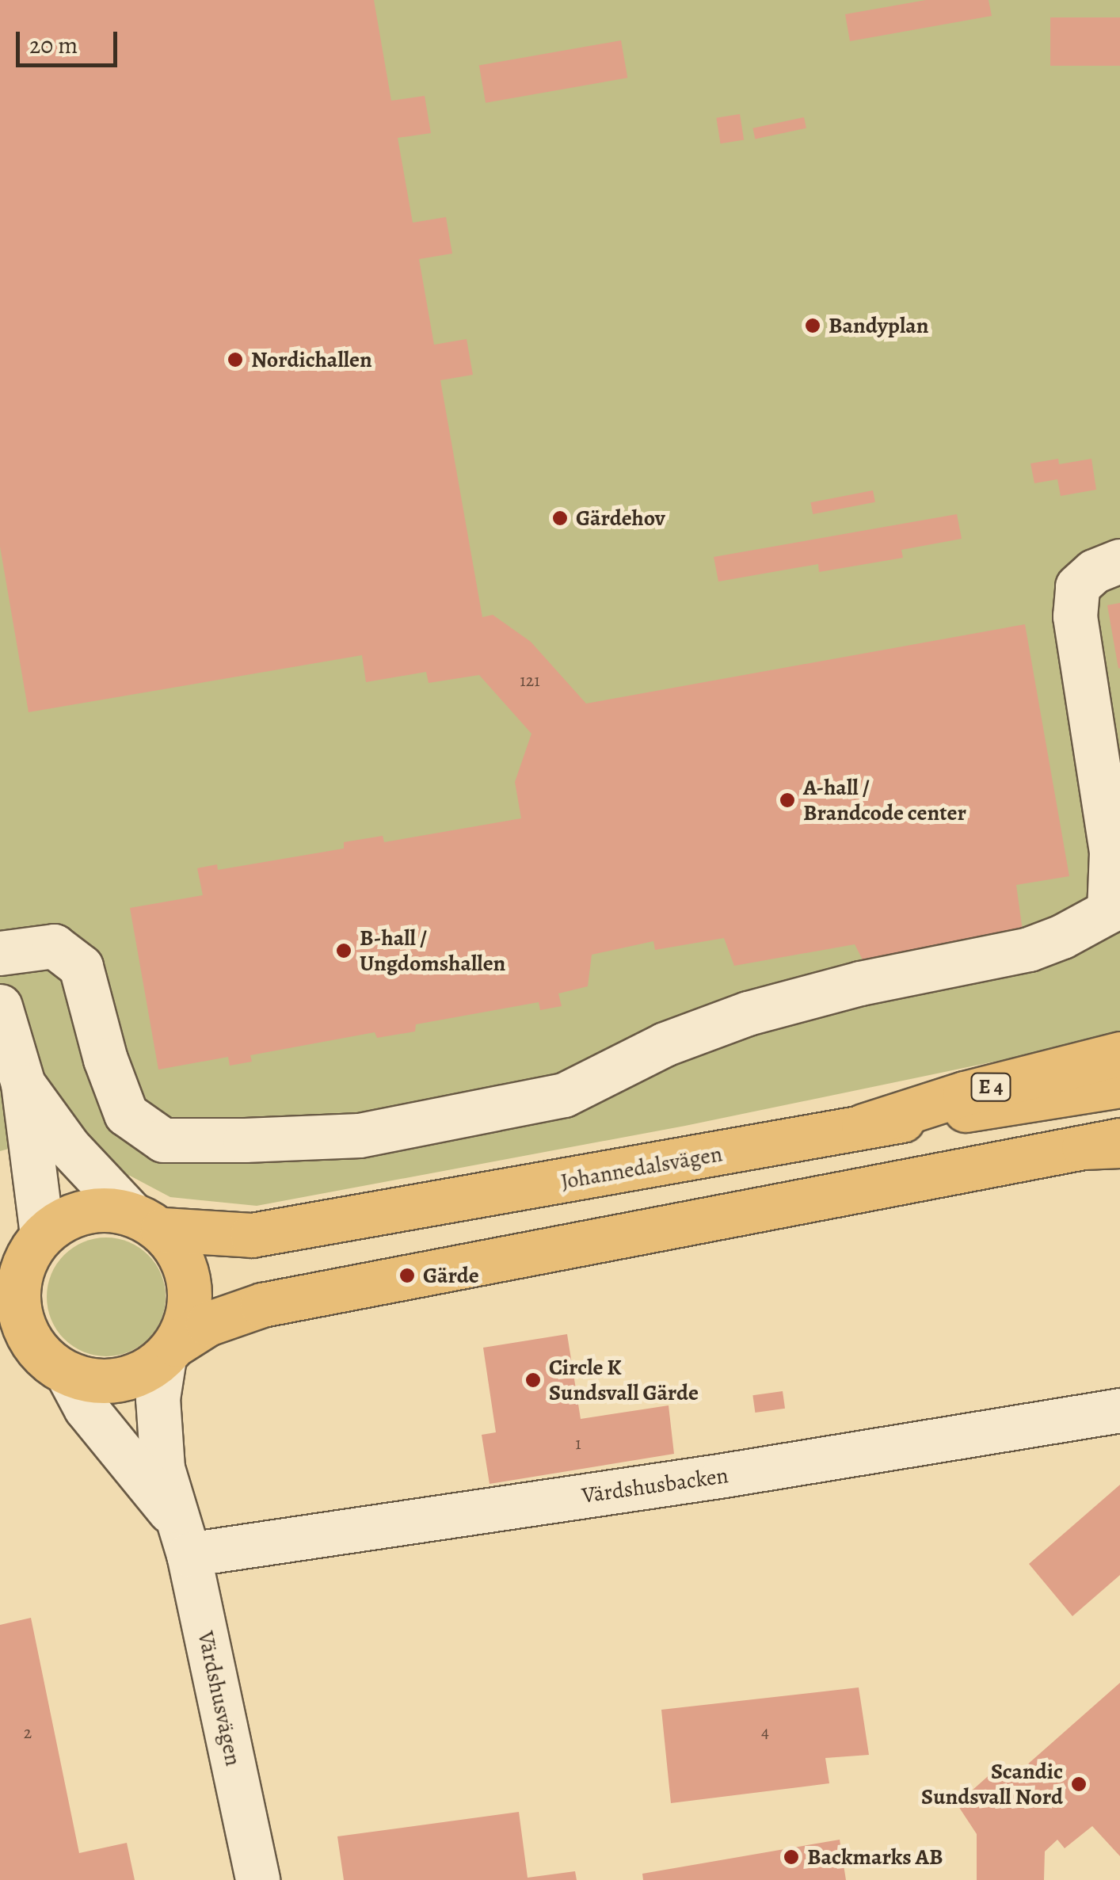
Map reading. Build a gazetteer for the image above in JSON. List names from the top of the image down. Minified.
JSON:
{"streets":{"main road":["E 4","Johannedalsvägen"],"street":["Värdshusbacken","Värdshusvägen"]},"crossings":[["E 4","Johannedalsvägen"],["Johannedalsvägen","Värdshusvägen"],["Värdshusbacken","Värdshusvägen"]],"places":["Bandyplan","Nordichallen","Gärdehov","A-hall / Brandcode center","B-hall / Ungdomshallen","Gärde","Circle K Sundsvall Gärde","Scandic Sundsvall Nord","Backmarks AB"],"house_numbers":["121","1","4","2"],"scale_bar":"20 m"}
